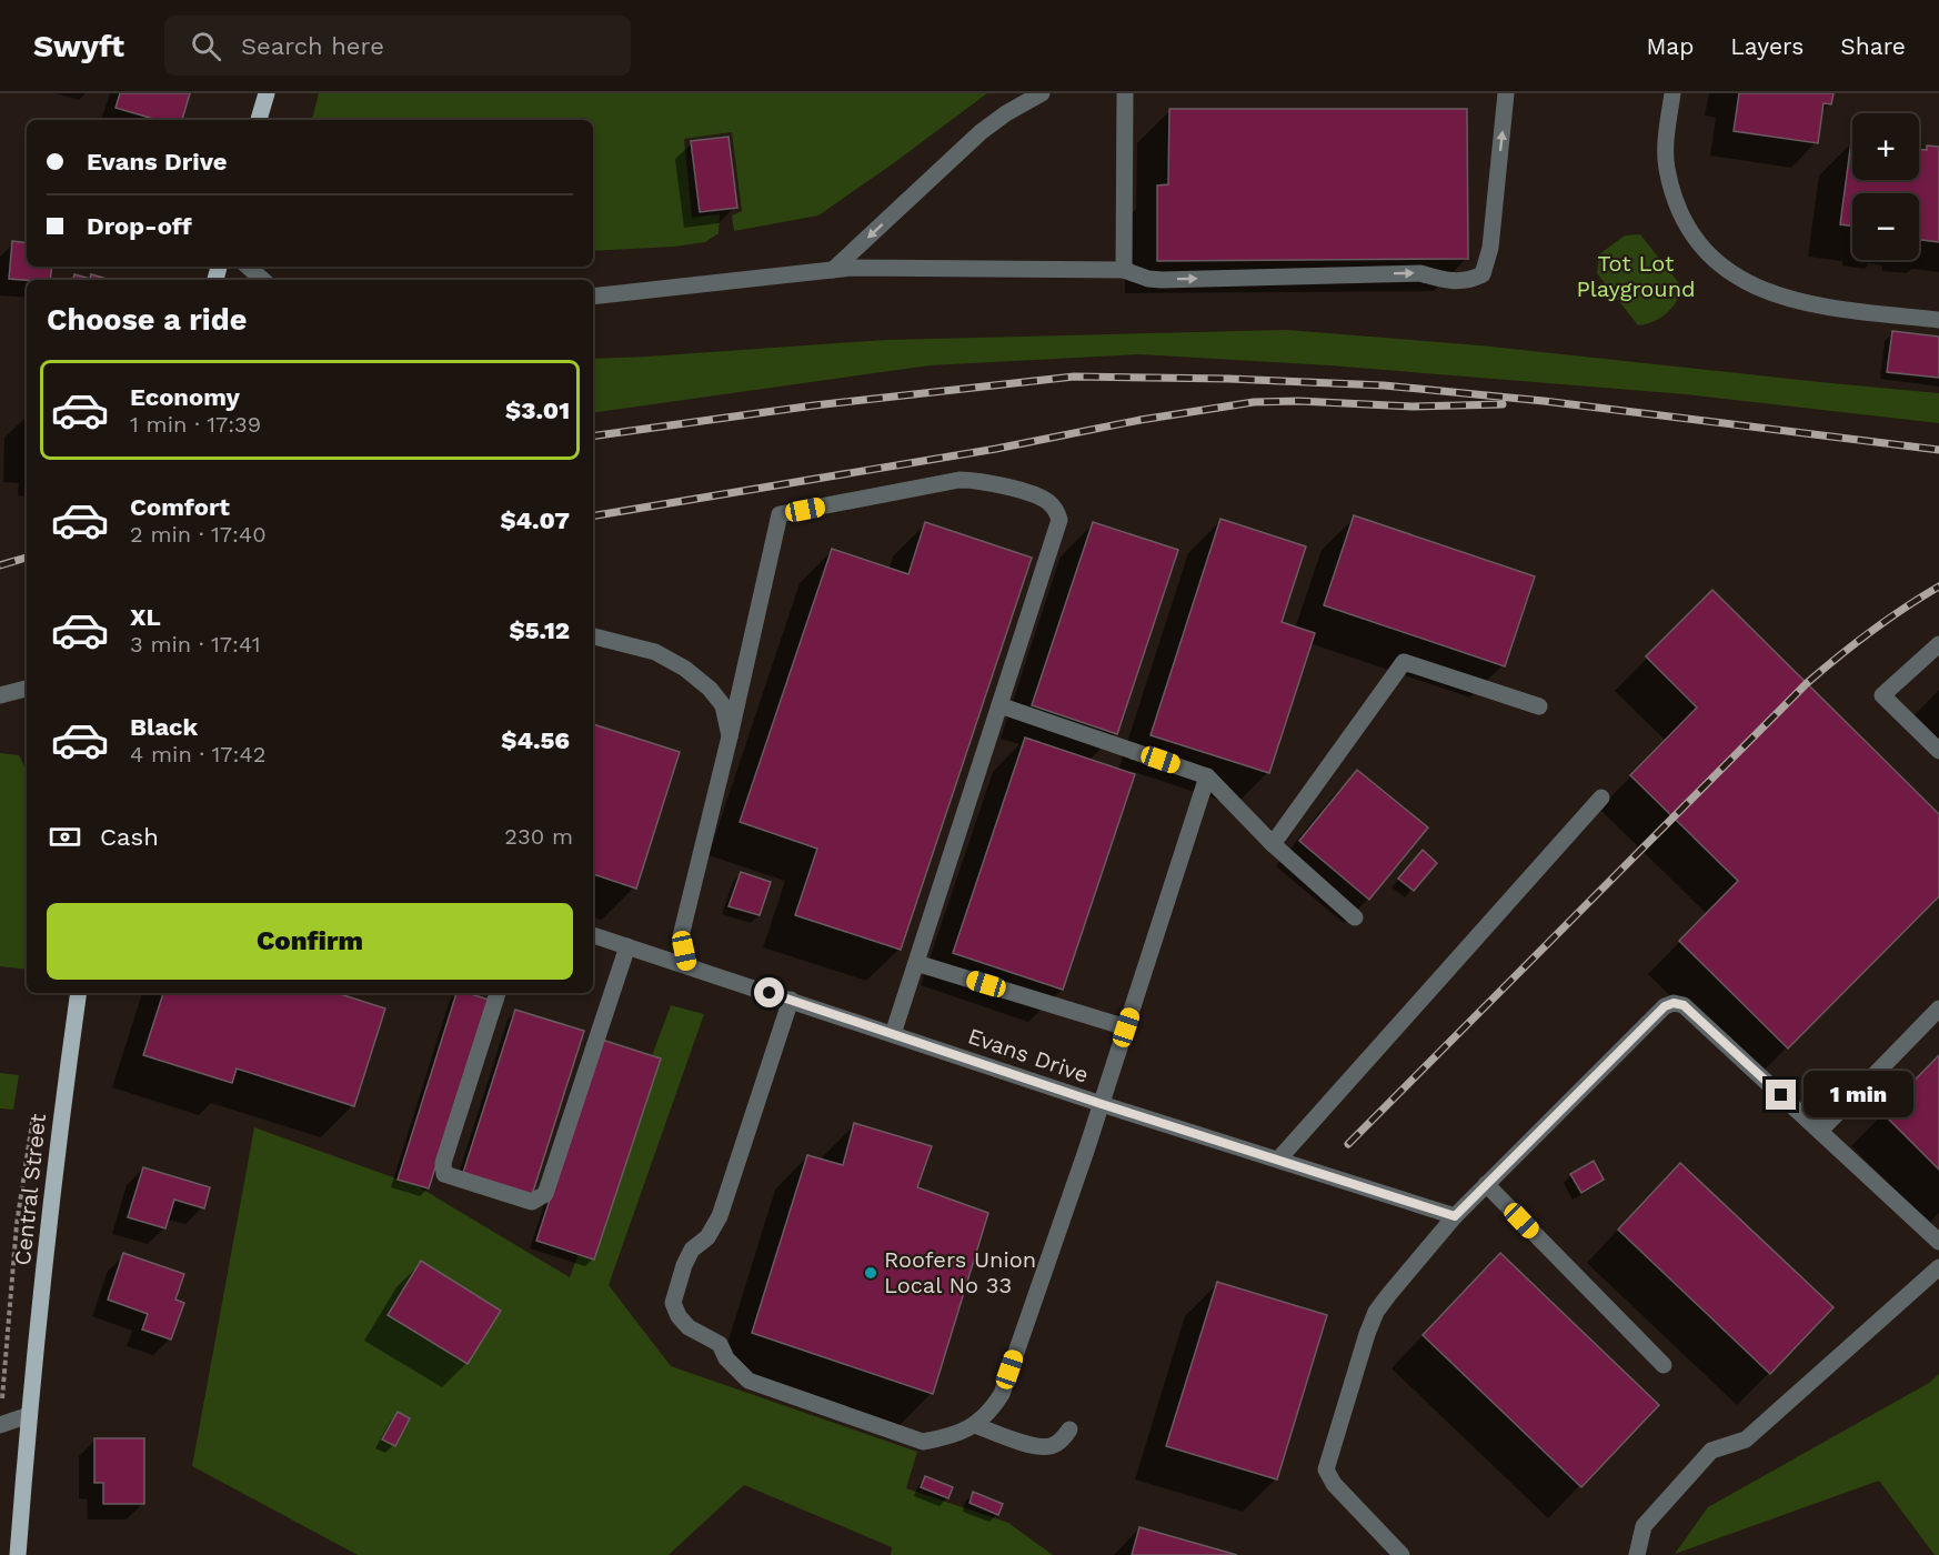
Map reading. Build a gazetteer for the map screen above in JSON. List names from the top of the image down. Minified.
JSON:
{"streets":{"main road":["Central Street"],"street":["Evans Drive"]},"parks":["Tot Lot Playground"],"places":["Roofers Union Local No 33"],"page":{"header":"Swyft","search":"Search here","nav":["Map","Layers","Share"],"map_buttons":["+","−"],"banner":["Evans Drive","Drop-off"],"heading":"Choose a ride","list":[{"name":"Economy","note":"1 min · 17:39","value":"$3.01"},{"name":"Comfort","note":"2 min · 17:40","value":"$4.07"},{"name":"XL","note":"3 min · 17:41","value":"$5.12"},{"name":"Black","note":"4 min · 17:42","value":"$4.56"}],"pay":["Cash","230 m"],"buttons":"Confirm","bubble":"1 min"}}
